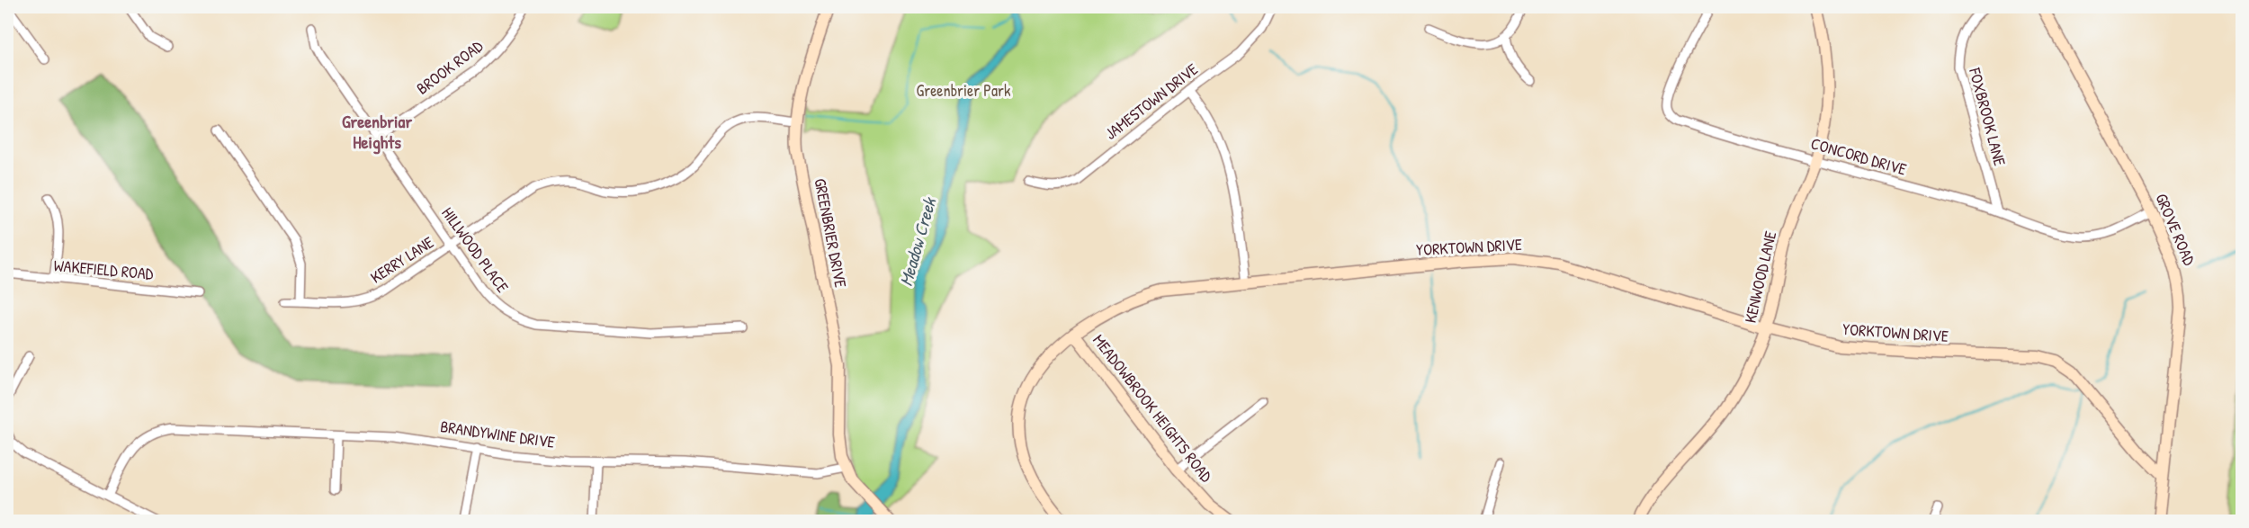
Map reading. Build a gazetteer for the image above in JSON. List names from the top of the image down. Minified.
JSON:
{"streets":{"street":["BROOK ROAD","JAMESTOWN DRIVE","FOXBROOK LANE","CONCORD DRIVE","GROVE ROAD","GREENBRIER DRIVE","YORKTOWN DRIVE","HILLWOOD PLACE","KERRY LANE","WAKEFIELD ROAD","KENWOOD LANE","MEADOWBROOK HEIGHTS ROAD","BRANDYWINE DRIVE"]},"crossings":[["BROOK ROAD","HILLWOOD PLACE"],["FOXBROOK LANE","CONCORD DRIVE"],["CONCORD DRIVE","GROVE ROAD"],["CONCORD DRIVE","KENWOOD LANE"],["GROVE ROAD","YORKTOWN DRIVE"],["GREENBRIER DRIVE","KERRY LANE"],["GREENBRIER DRIVE","BRANDYWINE DRIVE"],["YORKTOWN DRIVE","KENWOOD LANE"],["YORKTOWN DRIVE","MEADOWBROOK HEIGHTS ROAD"],["HILLWOOD PLACE","KERRY LANE"]],"districts":["Greenbriar Heights"],"water":["Meadow Creek"],"parks":["Greenbrier Park"]}
